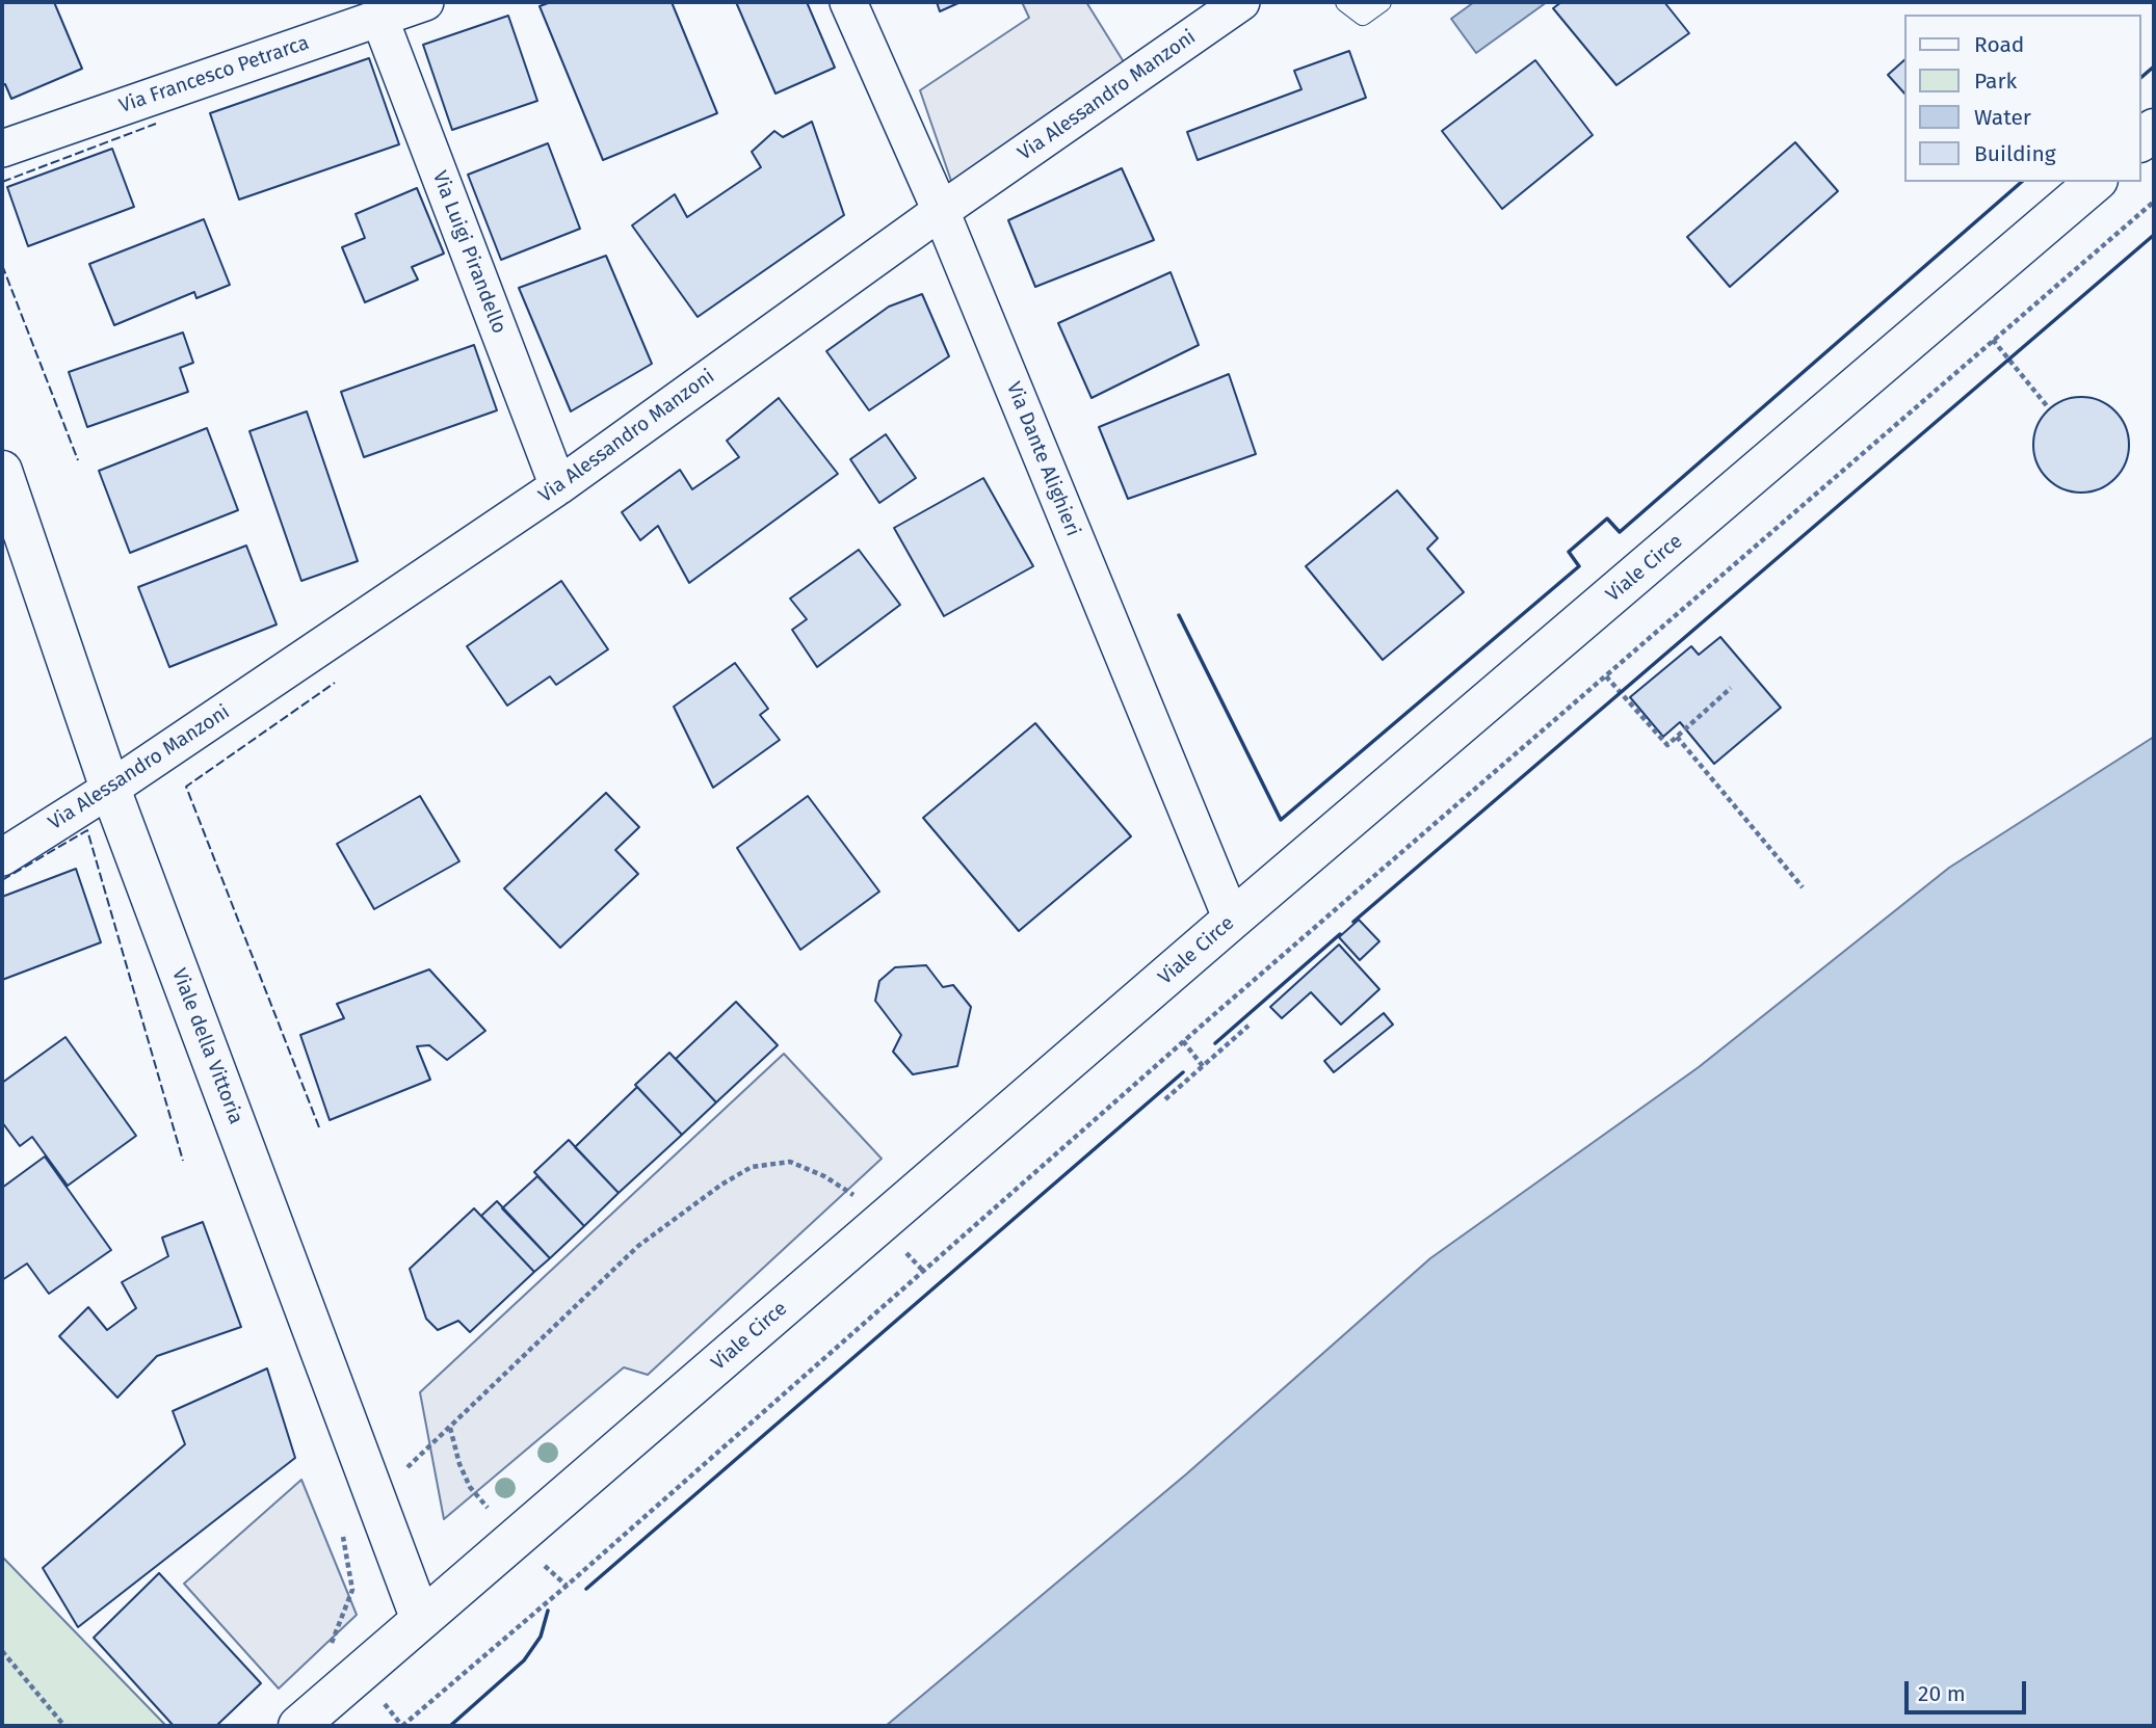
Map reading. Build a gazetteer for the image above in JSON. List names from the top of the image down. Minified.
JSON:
{"streets":{"street":["Via Francesco Petrarca","Via Alessandro Manzoni","Via Luigi Pirandello","Via Dante Alighieri","Viale Circe","Viale della Vittoria"]},"crossings":[["Via Francesco Petrarca","Via Luigi Pirandello"],["Via Alessandro Manzoni","Via Luigi Pirandello"],["Via Alessandro Manzoni","Via Dante Alighieri"],["Via Alessandro Manzoni","Viale della Vittoria"],["Via Dante Alighieri","Viale Circe"],["Viale Circe","Viale della Vittoria"]],"legend":["Road","Park","Water","Building"],"scale_bar":"20 m"}
